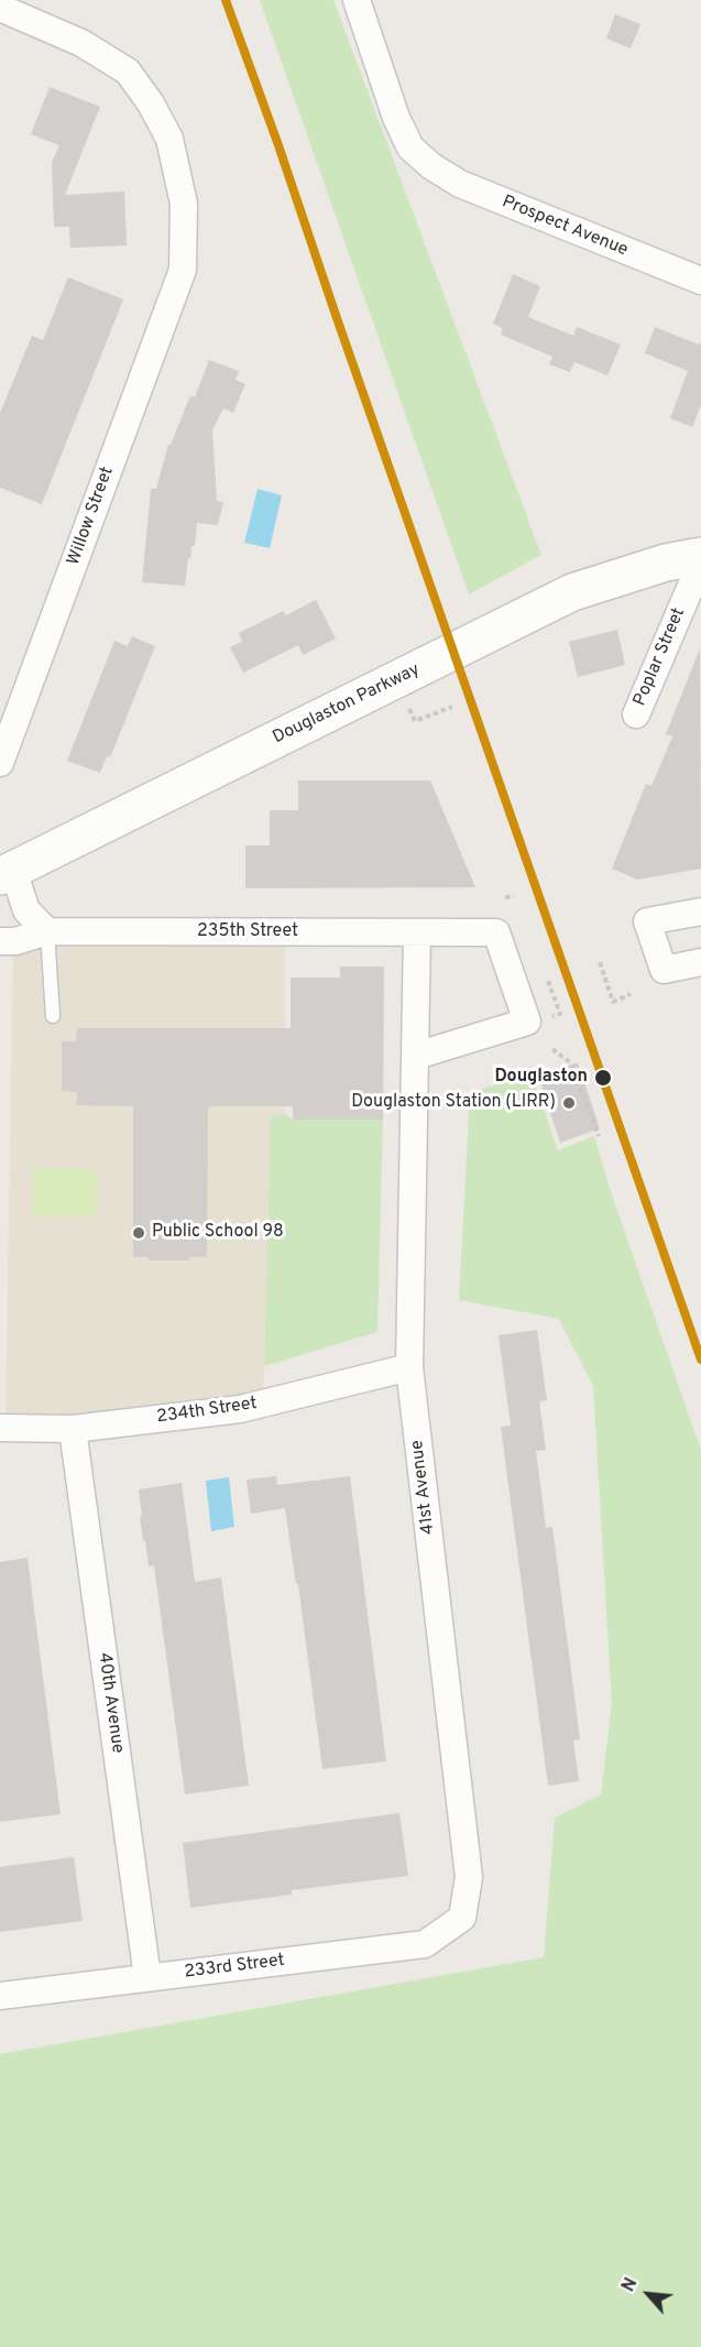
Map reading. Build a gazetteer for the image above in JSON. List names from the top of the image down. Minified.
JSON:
{"streets":{"main road":["Douglaston Parkway"],"street":["Prospect Avenue","Willow Street","Poplar Street","235th Street","234th Street","41st Avenue","40th Avenue","233rd Street"]},"crossings":[["235th Street","41st Avenue"],["234th Street","41st Avenue"],["234th Street","40th Avenue"],["41st Avenue","233rd Street"],["40th Avenue","233rd Street"]],"places":["Douglaston","Douglaston Station (LIRR)","Public School 98"],"north":"top left"}
